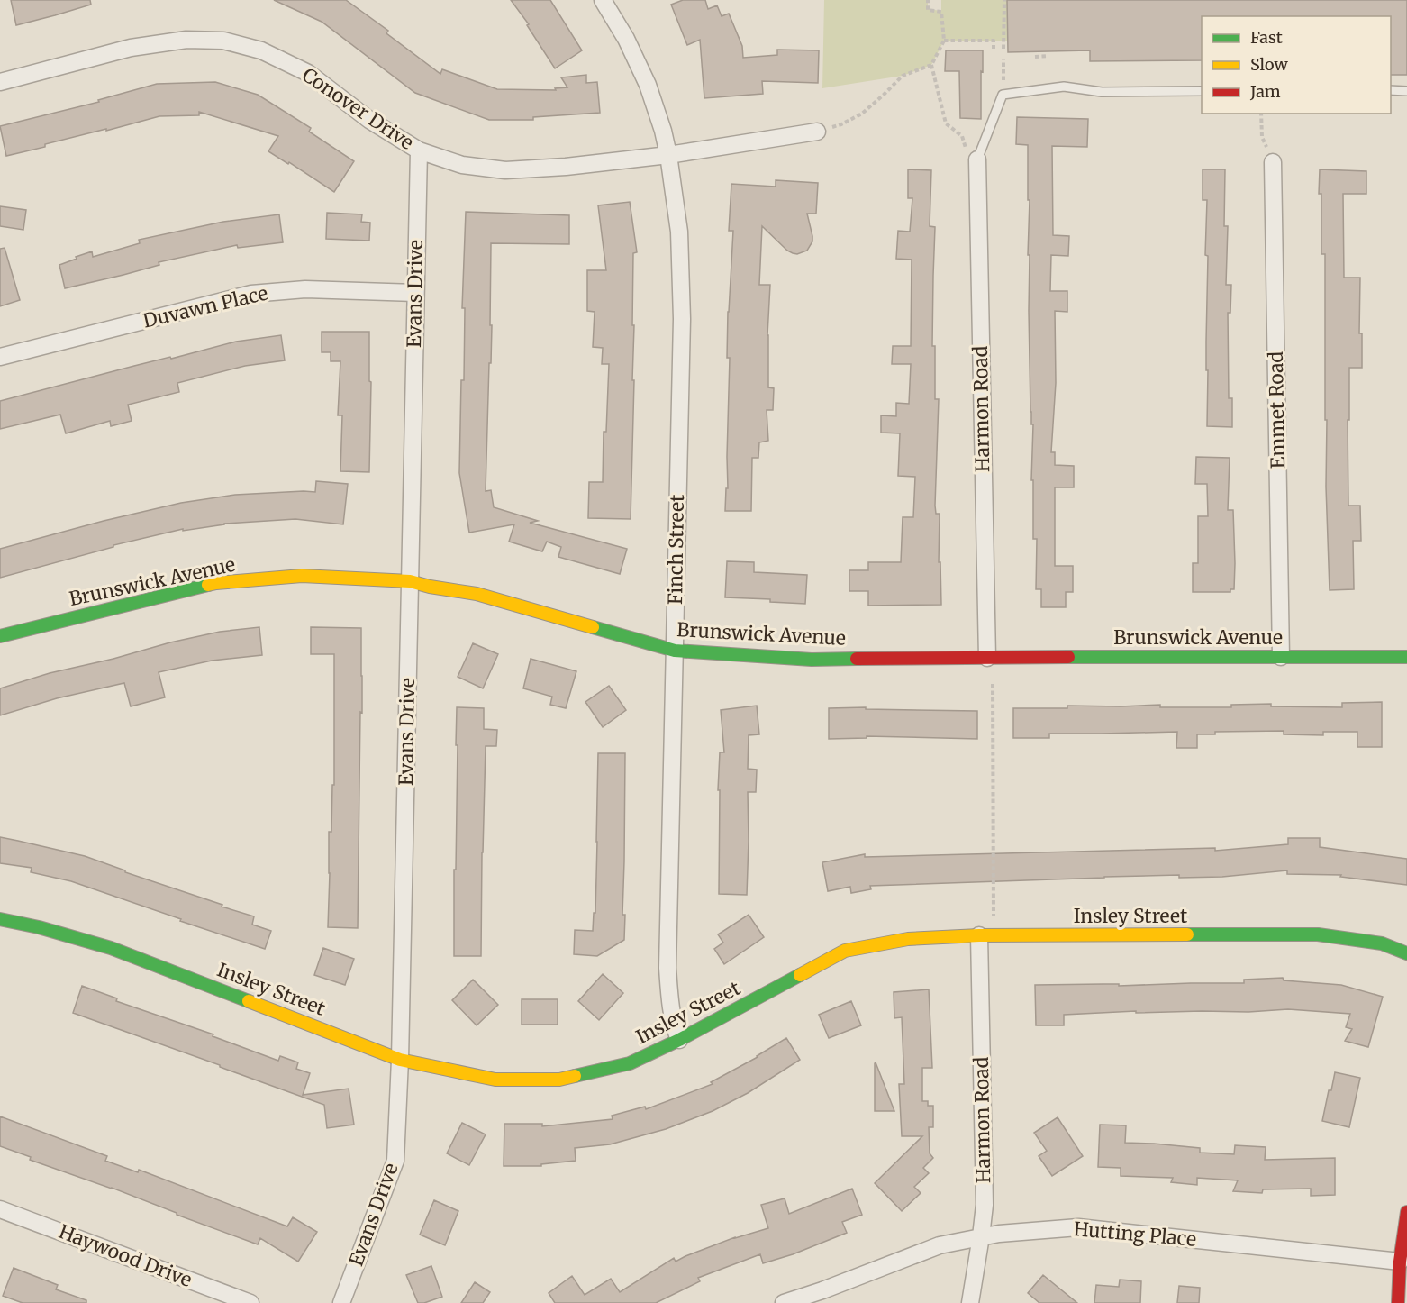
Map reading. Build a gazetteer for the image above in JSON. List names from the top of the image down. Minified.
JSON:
{"streets":{"street":["Conover Drive","Evans Drive","Duvawn Place","Harmon Road","Emmet Road","Finch Street","Brunswick Avenue","Insley Street","Hutting Place","Haywood Drive"]},"crossings":[["Conover Drive","Evans Drive"],["Conover Drive","Finch Street"],["Evans Drive","Duvawn Place"],["Evans Drive","Brunswick Avenue"],["Evans Drive","Insley Street"],["Harmon Road","Brunswick Avenue"],["Harmon Road","Insley Street"],["Harmon Road","Hutting Place"],["Emmet Road","Brunswick Avenue"],["Finch Street","Brunswick Avenue"],["Finch Street","Insley Street"]],"legend":["Fast","Slow","Jam"]}
